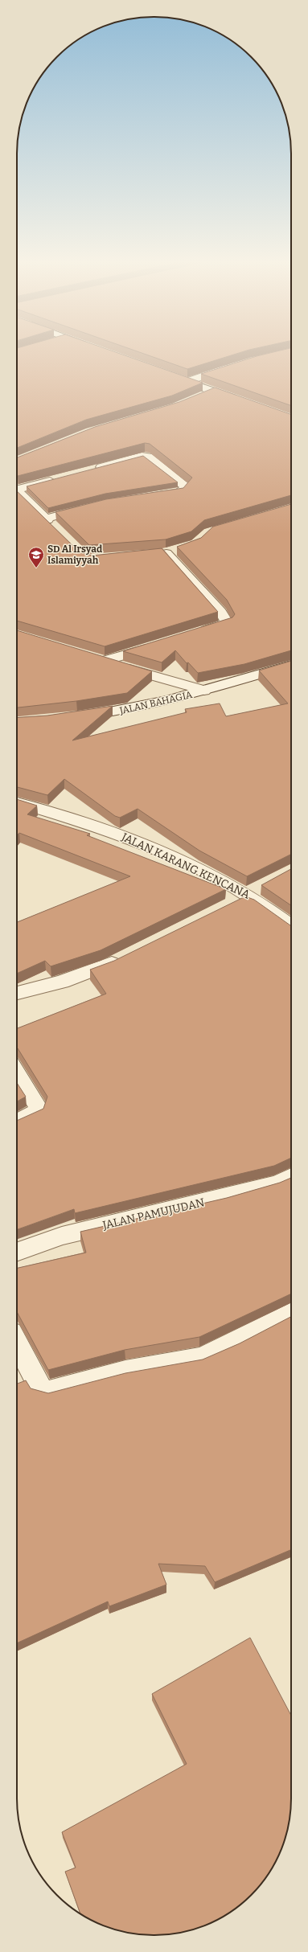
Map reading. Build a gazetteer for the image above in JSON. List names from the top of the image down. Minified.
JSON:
{"streets":{"street":["JALAN BAHAGIA","JALAN KARANG KENCANA","JALAN PAMUJUDAN"]},"places":{"school or university":["SD Al Irsyad Islamiyyah"]}}
